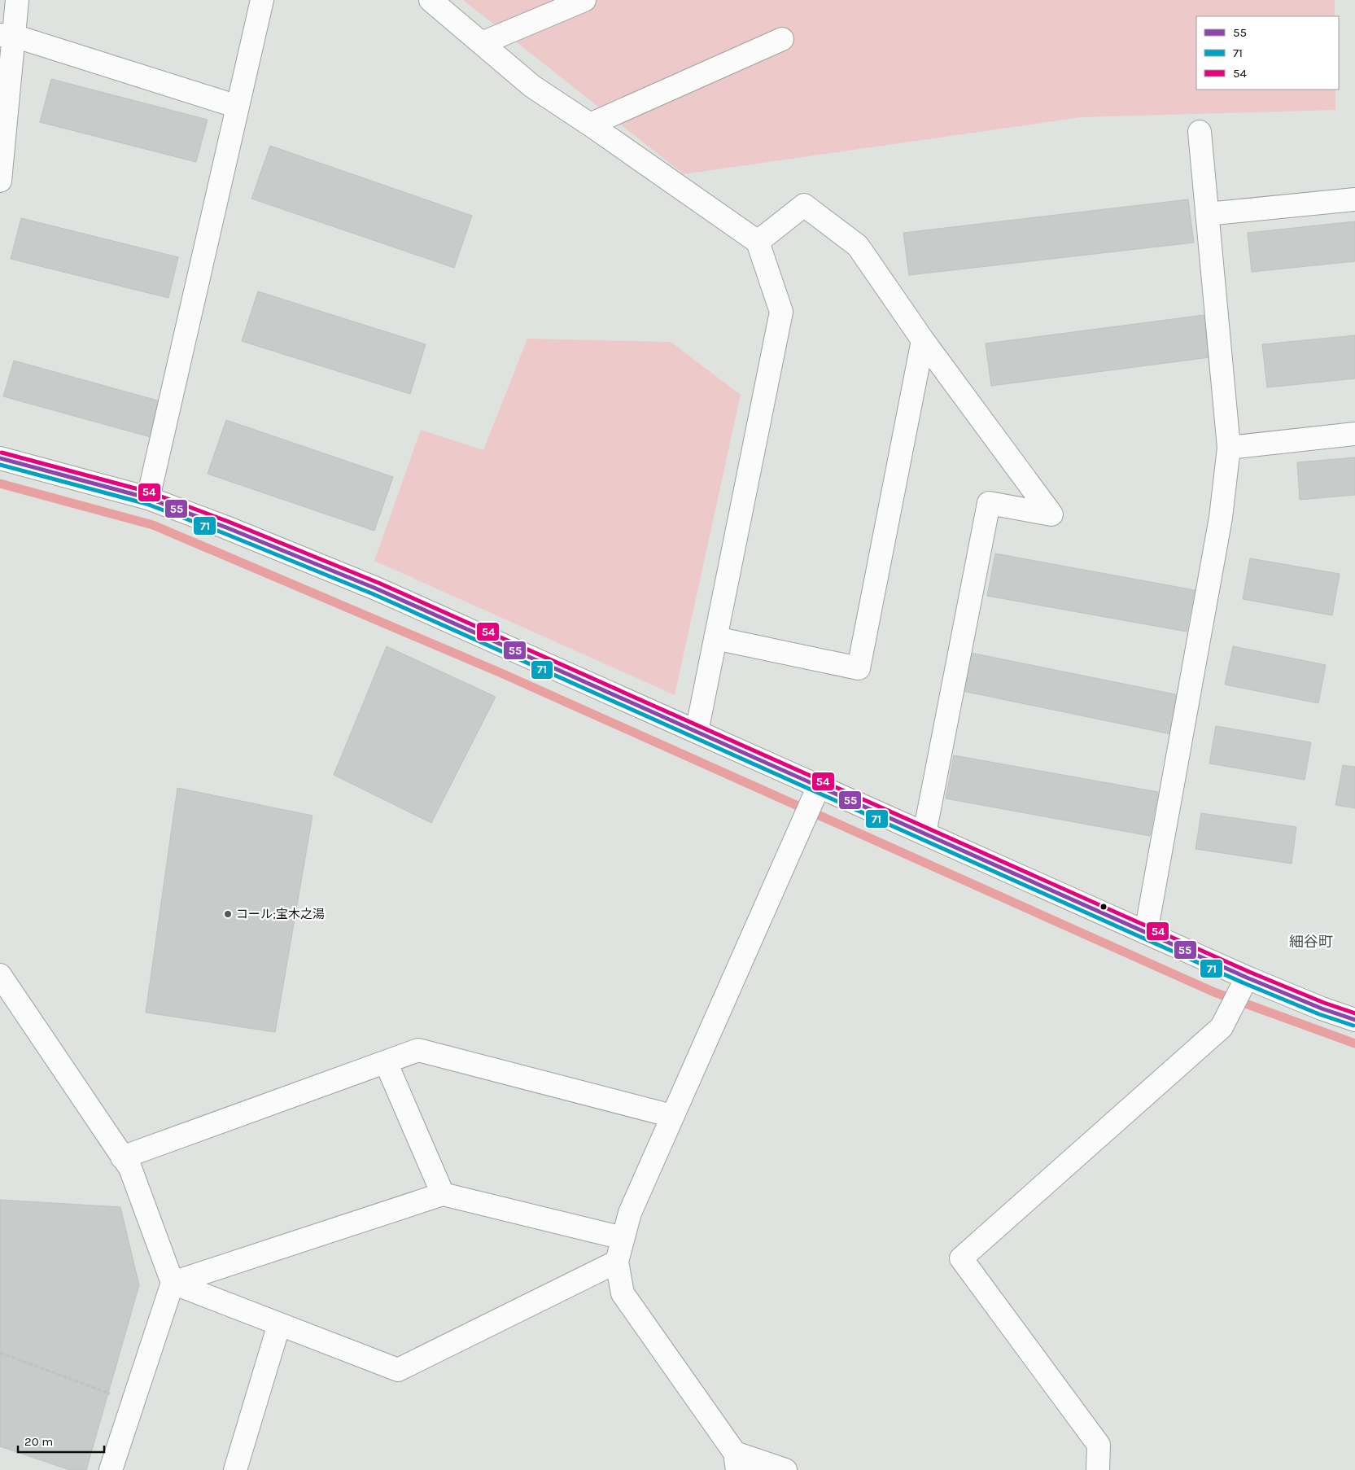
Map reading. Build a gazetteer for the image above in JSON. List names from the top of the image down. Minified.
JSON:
{"districts":["細谷町"],"places":["コール;宝木之湯"],"lines":["transit line 54","transit line 55","transit line 71"],"legend":["55","71","54"],"scale_bar":"20 m"}
